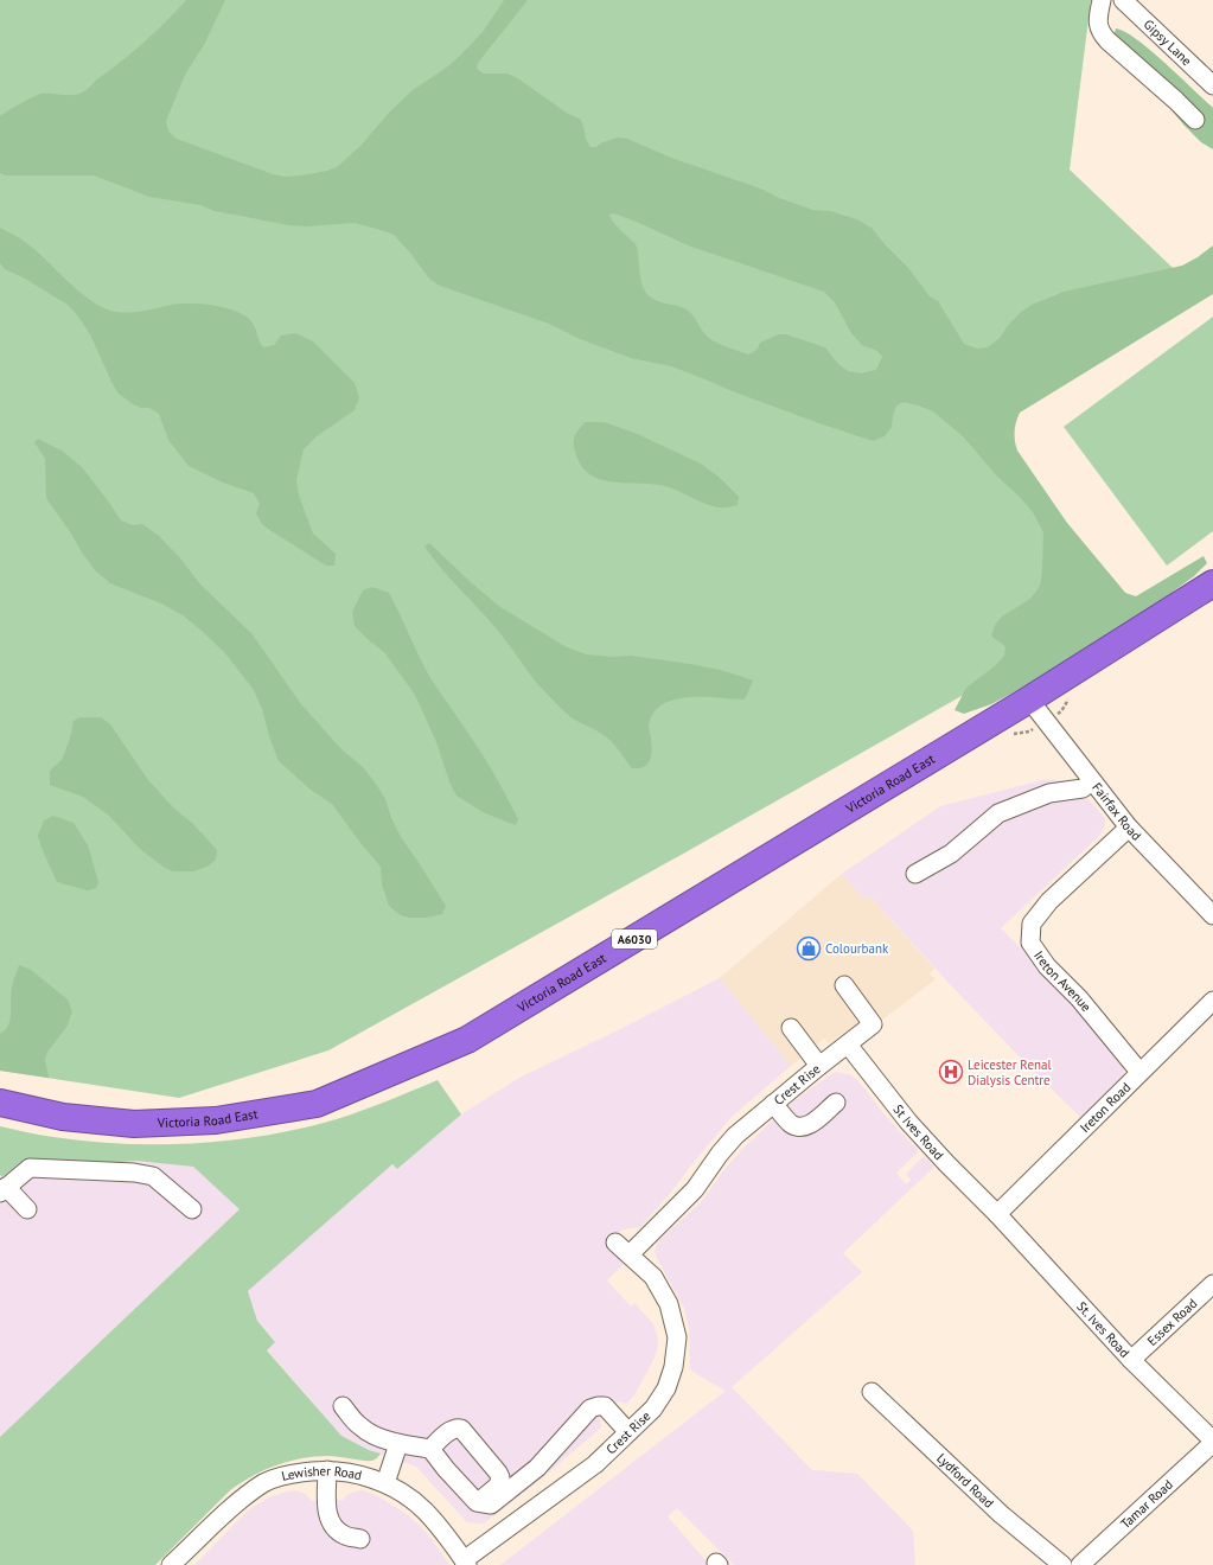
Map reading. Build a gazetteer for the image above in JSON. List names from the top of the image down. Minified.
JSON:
{"streets":{"highway":["Victoria Road East","A6030"],"street":["Gipsy Lane","Fairfax Road","Ireton Avenue","Crest Rise","Ireton Road","St Ives Road","Essex Road","St. Ives Road","Lewisher Road","Lydford Road","Tamar Road"]},"crossings":[["Victoria Road East","Fairfax Road"],["Fairfax Road","Ireton Avenue"],["Ireton Avenue","Ireton Road"],["Crest Rise","St Ives Road"],["Crest Rise","Lewisher Road"],["Ireton Road","St Ives Road"],["Ireton Road","St. Ives Road"],["St Ives Road","St. Ives Road"],["Essex Road","St. Ives Road"],["St. Ives Road","Tamar Road"]],"places":{"shop":["Colourbank"],"hospital":["Leicester Renal Dialysis Centre"]}}
